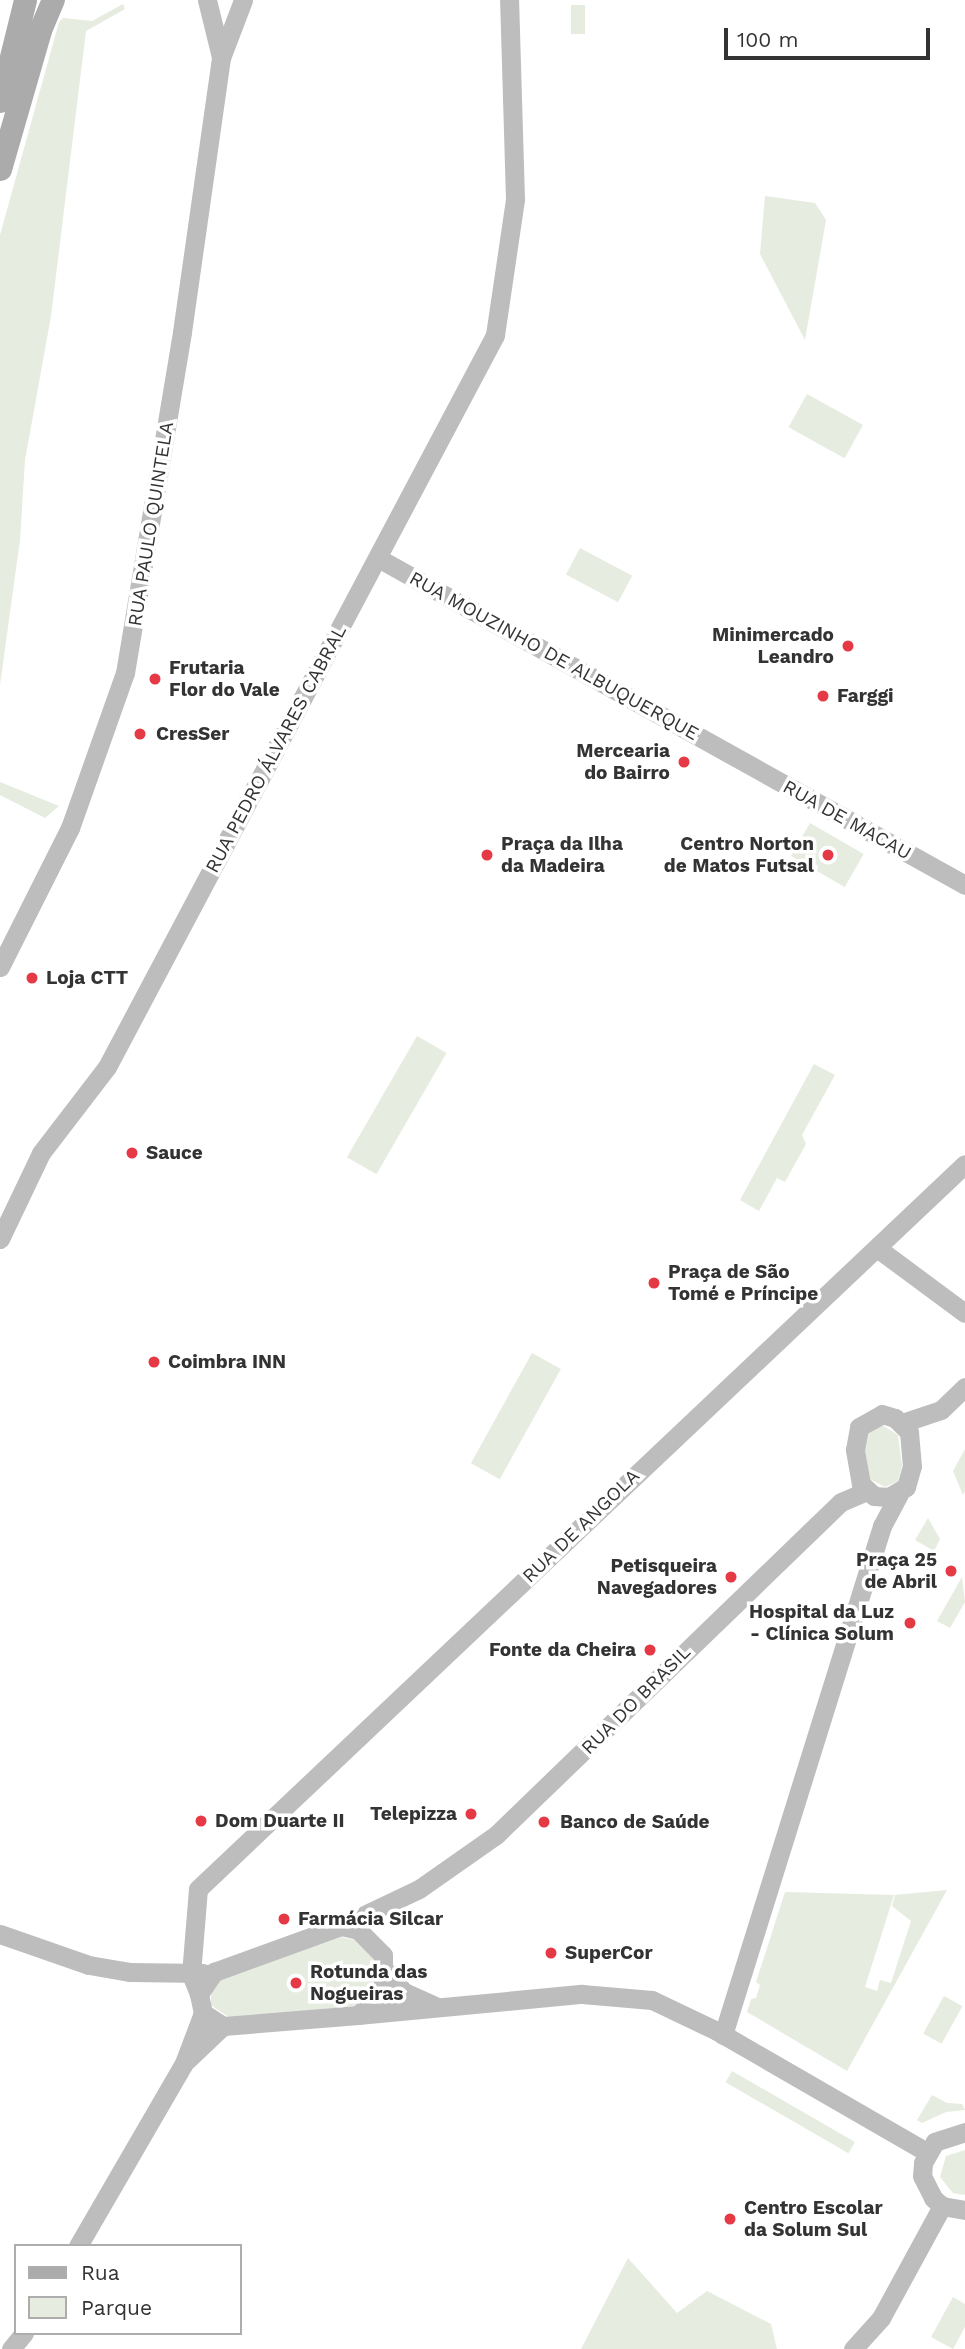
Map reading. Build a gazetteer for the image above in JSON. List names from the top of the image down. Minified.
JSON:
{"streets":{"street":["RUA PAULO QUINTELA","RUA MOUZINHO DE ALBUQUERQUE","RUA PEDRO ÁLVARES CABRAL","RUA DE MACAU","RUA DE ANGOLA","RUA DO BRASIL"]},"crossings":[["RUA MOUZINHO DE ALBUQUERQUE","RUA PEDRO ÁLVARES CABRAL"],["RUA MOUZINHO DE ALBUQUERQUE","RUA DE MACAU"]],"places":["Minimercado Leandro","Frutaria Flor do Vale","Farggi","CresSer","Mercearia do Bairro","Praça da Ilha da Madeira","Centro Norton de Matos Futsal","Loja CTT","Sauce","Praça de São Tomé e Príncipe","Coimbra INN","Praça 25 de Abril","Petisqueira Navegadores","Hospital da Luz - Clínica Solum","Fonte da Cheira","Telepizza","Dom Duarte II","Banco de Saúde","Farmácia Silcar","SuperCor","Rotunda das Nogueiras","Centro Escolar da Solum Sul"],"legend":["Rua","Parque"],"scale_bar":"100 m"}
